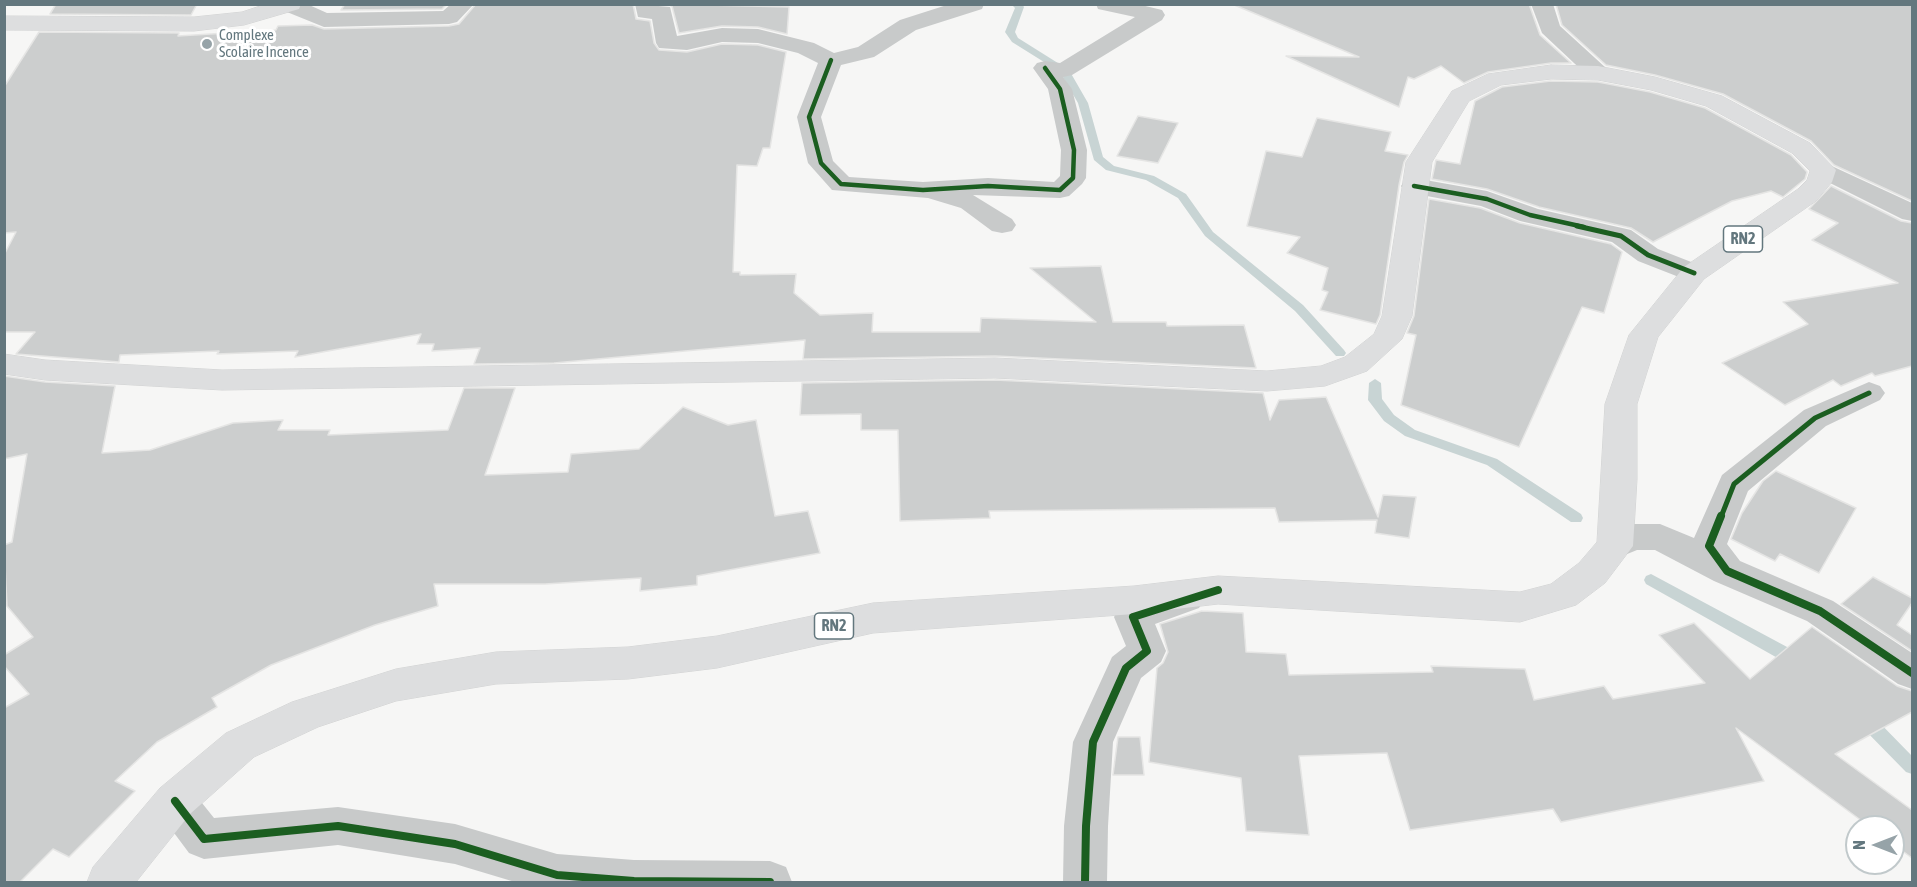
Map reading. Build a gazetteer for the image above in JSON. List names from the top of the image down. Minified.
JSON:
{"streets":{"highway":["RN2"]},"places":["Complexe Scolaire Incence"],"north":"left"}
